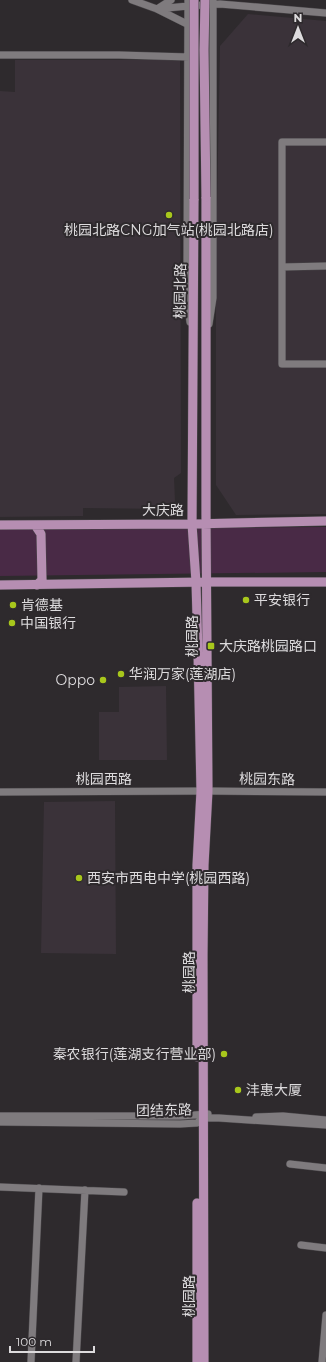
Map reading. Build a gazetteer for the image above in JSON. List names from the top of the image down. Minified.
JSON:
{"streets":{"main road":["桃园北路","大庆路","桃园路"],"street":["桃园西路","桃园东路","团结东路"]},"crossings":[["桃园北路","大庆路"],["桃园北路","桃园路"],["桃园路","桃园西路"],["桃园路","桃园东路"],["桃园路","团结东路"],["桃园西路","桃园东路"]],"places":{"other":["桃园北路CNG加气站(桃园北路店)","平安银行","肯德基","中国银行","华润万家(莲湖店)","Oppo","西安市西电中学(桃园西路)","秦农银行(莲湖支行营业部)","沣惠大厦"],"transit":["大庆路桃园路口"]},"scale_bar":"100 m","north":"top"}
